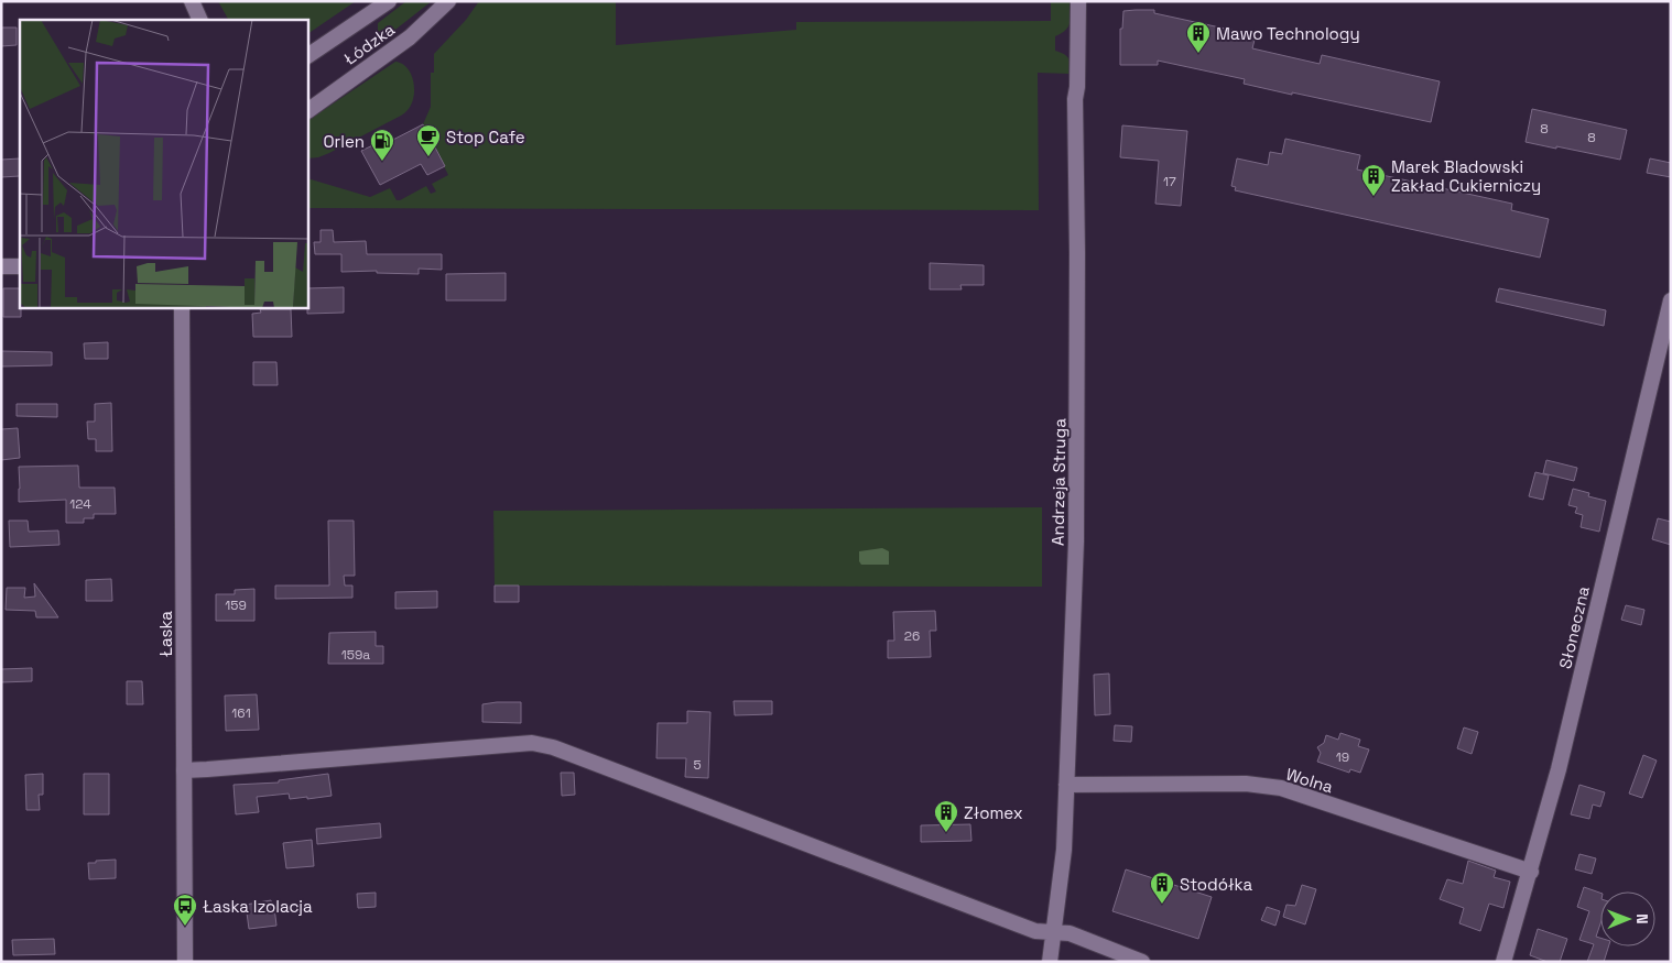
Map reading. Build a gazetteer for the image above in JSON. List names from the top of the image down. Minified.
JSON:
{"streets":{"street":["Łódzka","Andrzeja Struga","Słoneczna","Łaska","Wolna"]},"crossings":[["Andrzeja Struga","Wolna"],["Słoneczna","Wolna"]],"places":{"building":["Mawo Technology","Marek Bladowski Zakład Cukierniczy","Złomex","Stodółka"],"cafe":["Stop Cafe"],"fuel station":["Orlen"],"bus stop":["Łaska Izolacja"]},"house_numbers":["8","8","17","124","159","26","159a","161","19","5"],"north":"right"}
